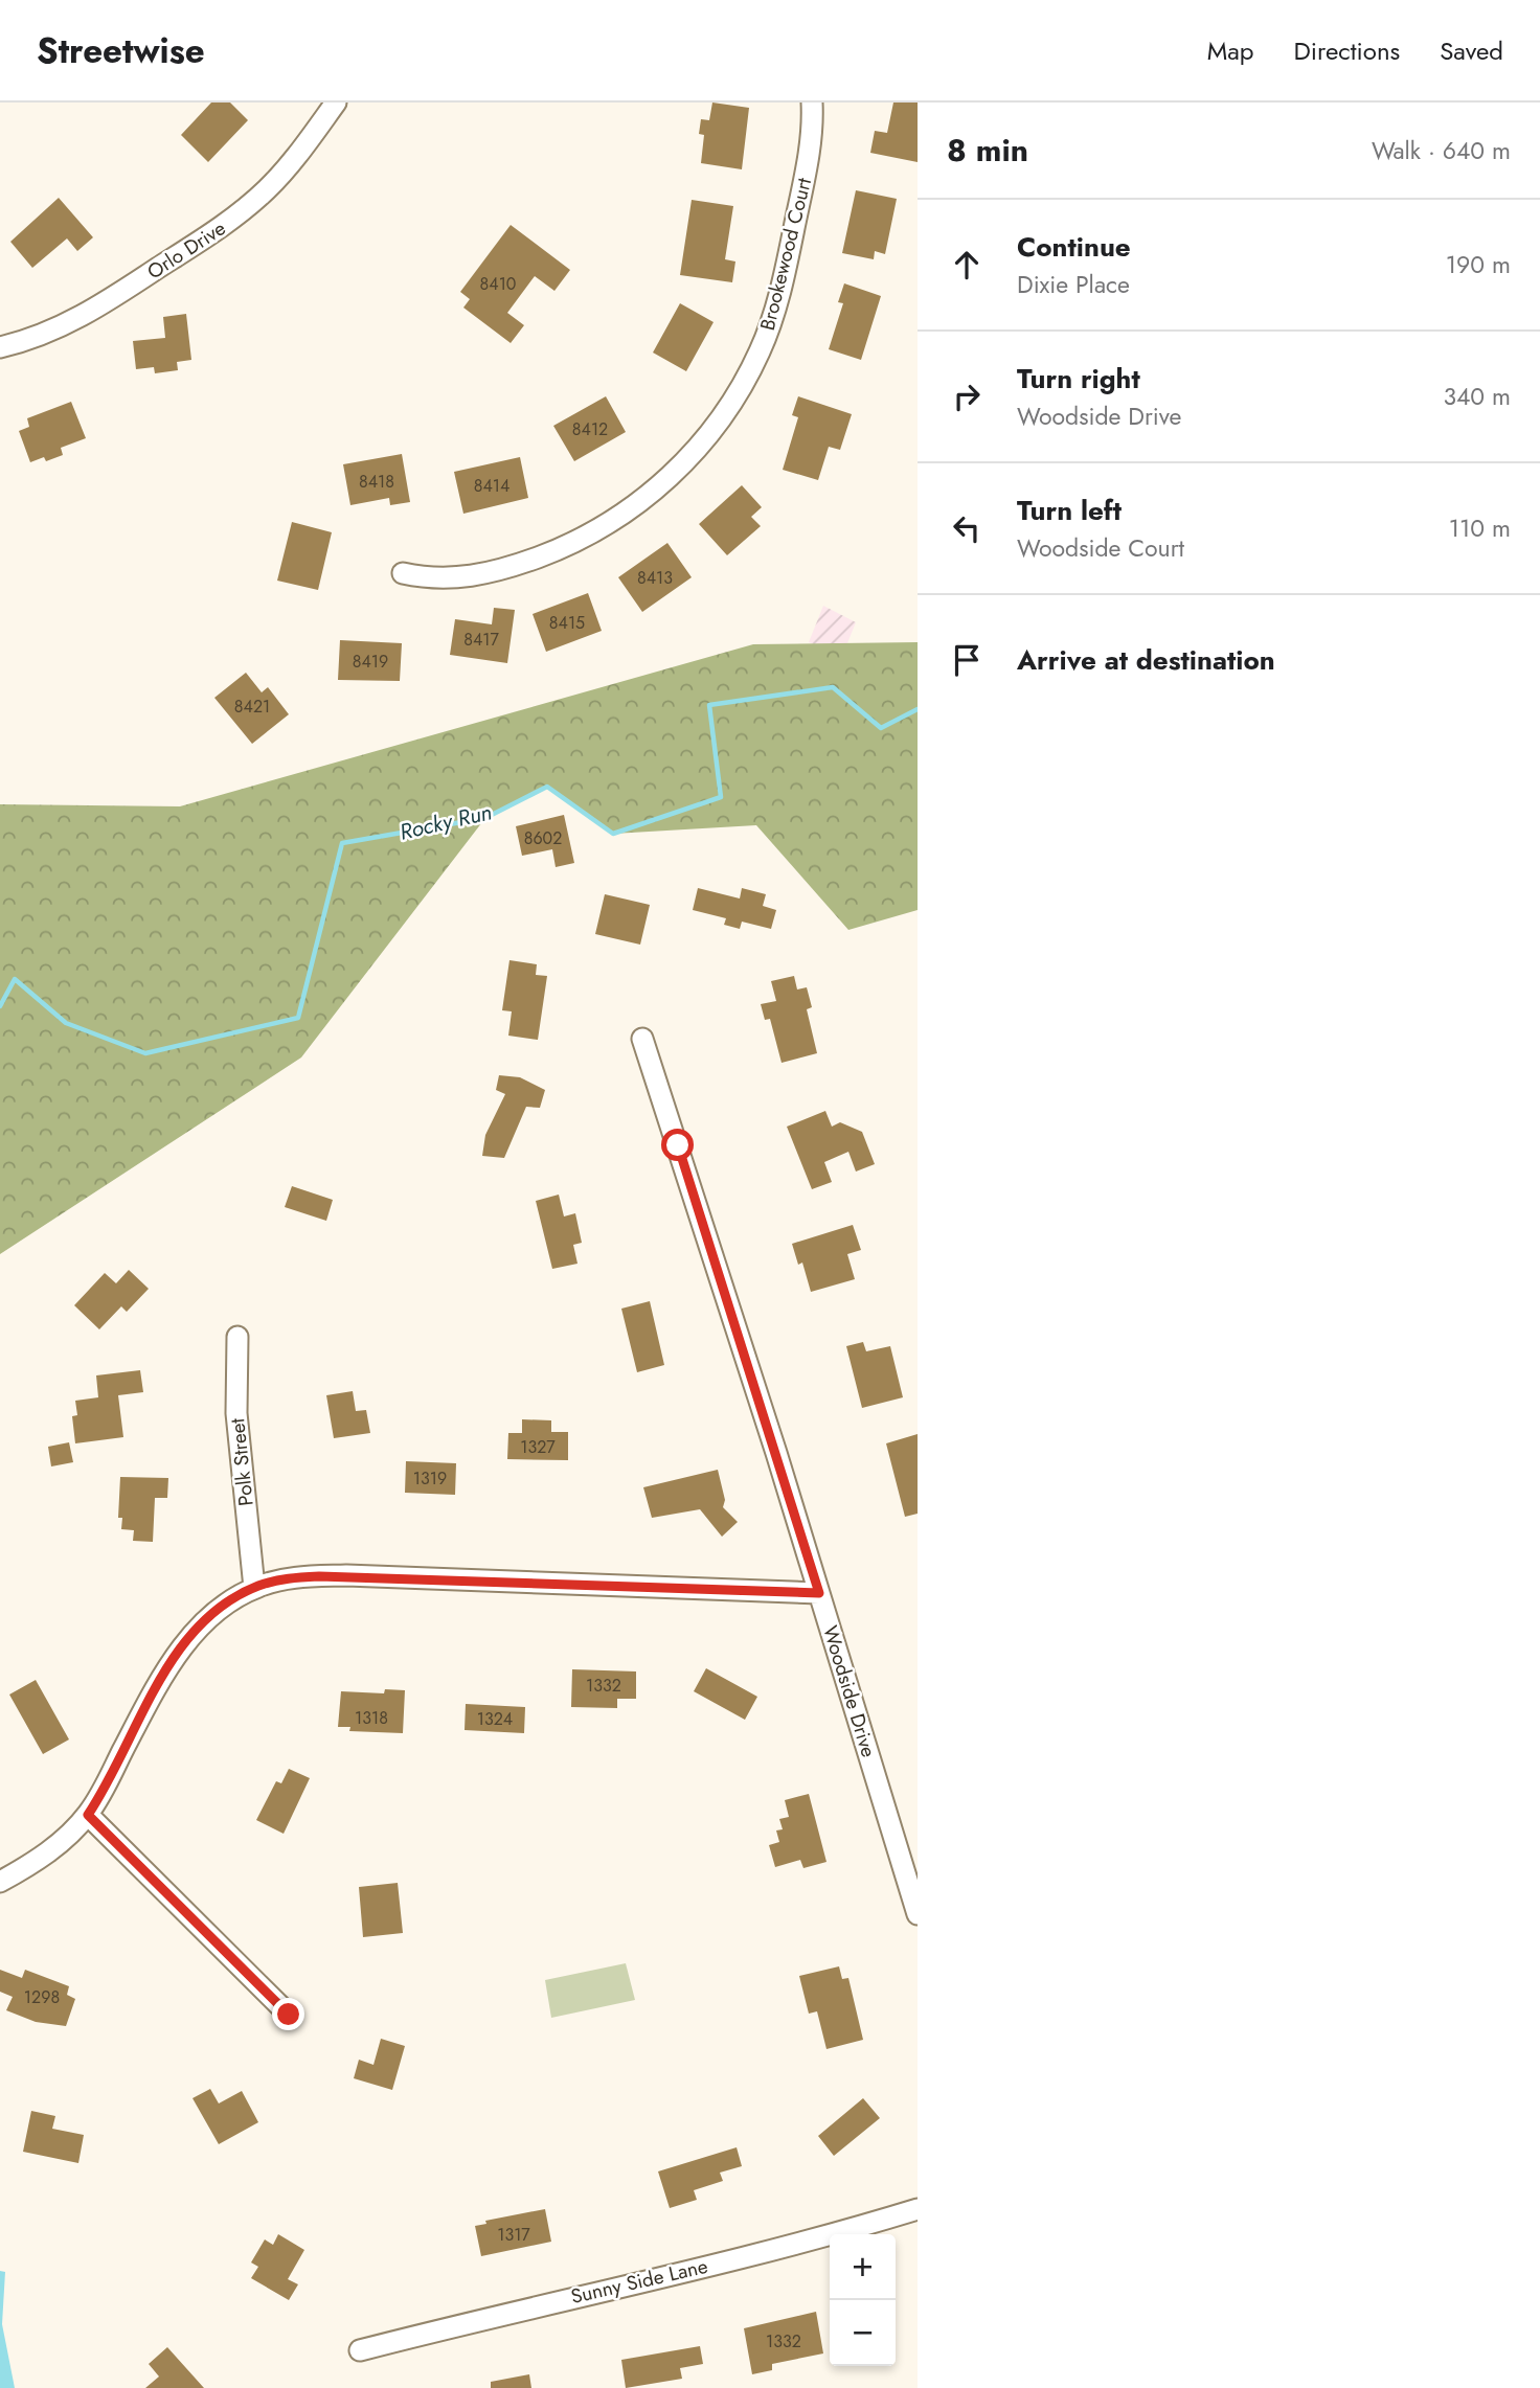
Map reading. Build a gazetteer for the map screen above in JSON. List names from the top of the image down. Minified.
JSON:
{"streets":{"street":["Orlo Drive","Brookewood Court","Polk Street","Woodside Drive","Sunny Side Lane"]},"water":["Rocky Run"],"house_numbers":["8410","8412","8418","8414","8413","8415","8417","8419","8421","8602","1327","1319","1332","1318","1324","1298","1317","1332"],"page":{"header":"Streetwise","nav":["Map","Directions","Saved"],"heading":["8 min","Walk · 640 m"],"list":[["Continue","Dixie Place","190 m"],["Turn right","Woodside Drive","340 m"],["Turn left","Woodside Court","110 m"],"Arrive at destination"],"map_buttons":["+","−"]}}
